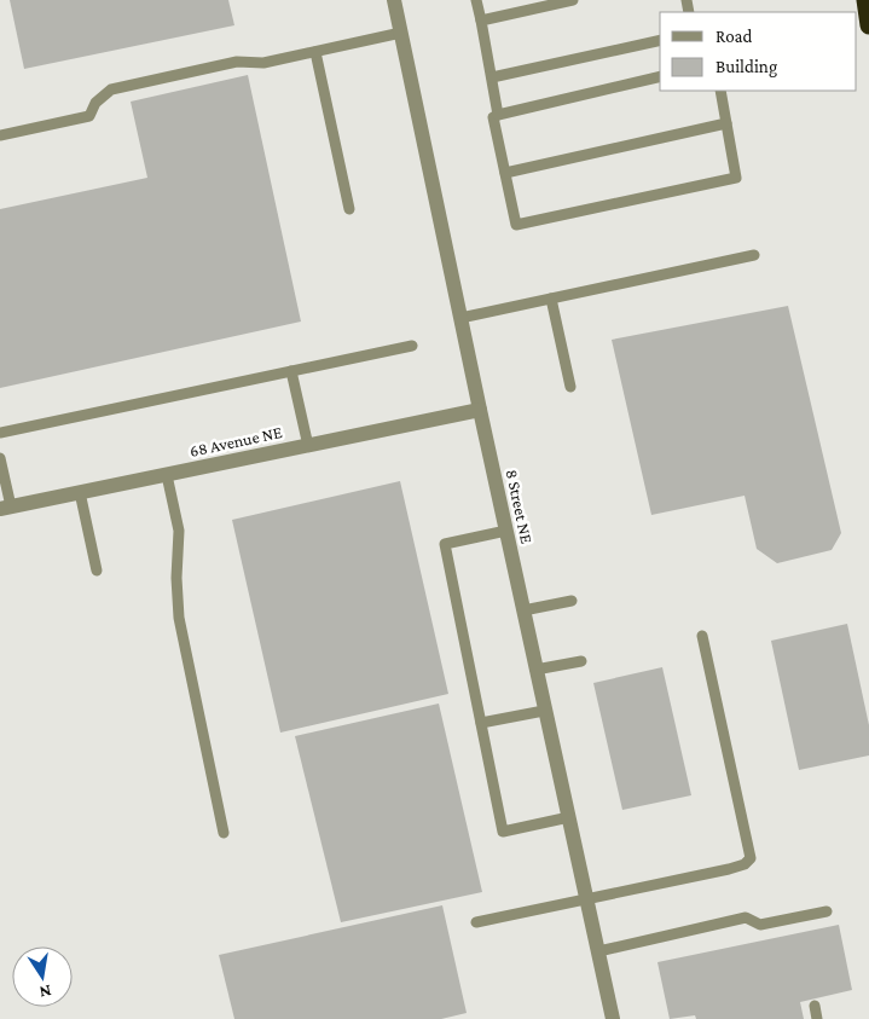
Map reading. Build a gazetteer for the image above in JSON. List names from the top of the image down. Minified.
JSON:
{"streets":{"street":["68 Avenue NE","8 Street NE"]},"crossings":[["68 Avenue NE","8 Street NE"]],"legend":["Road","Building"],"north":"bottom"}
